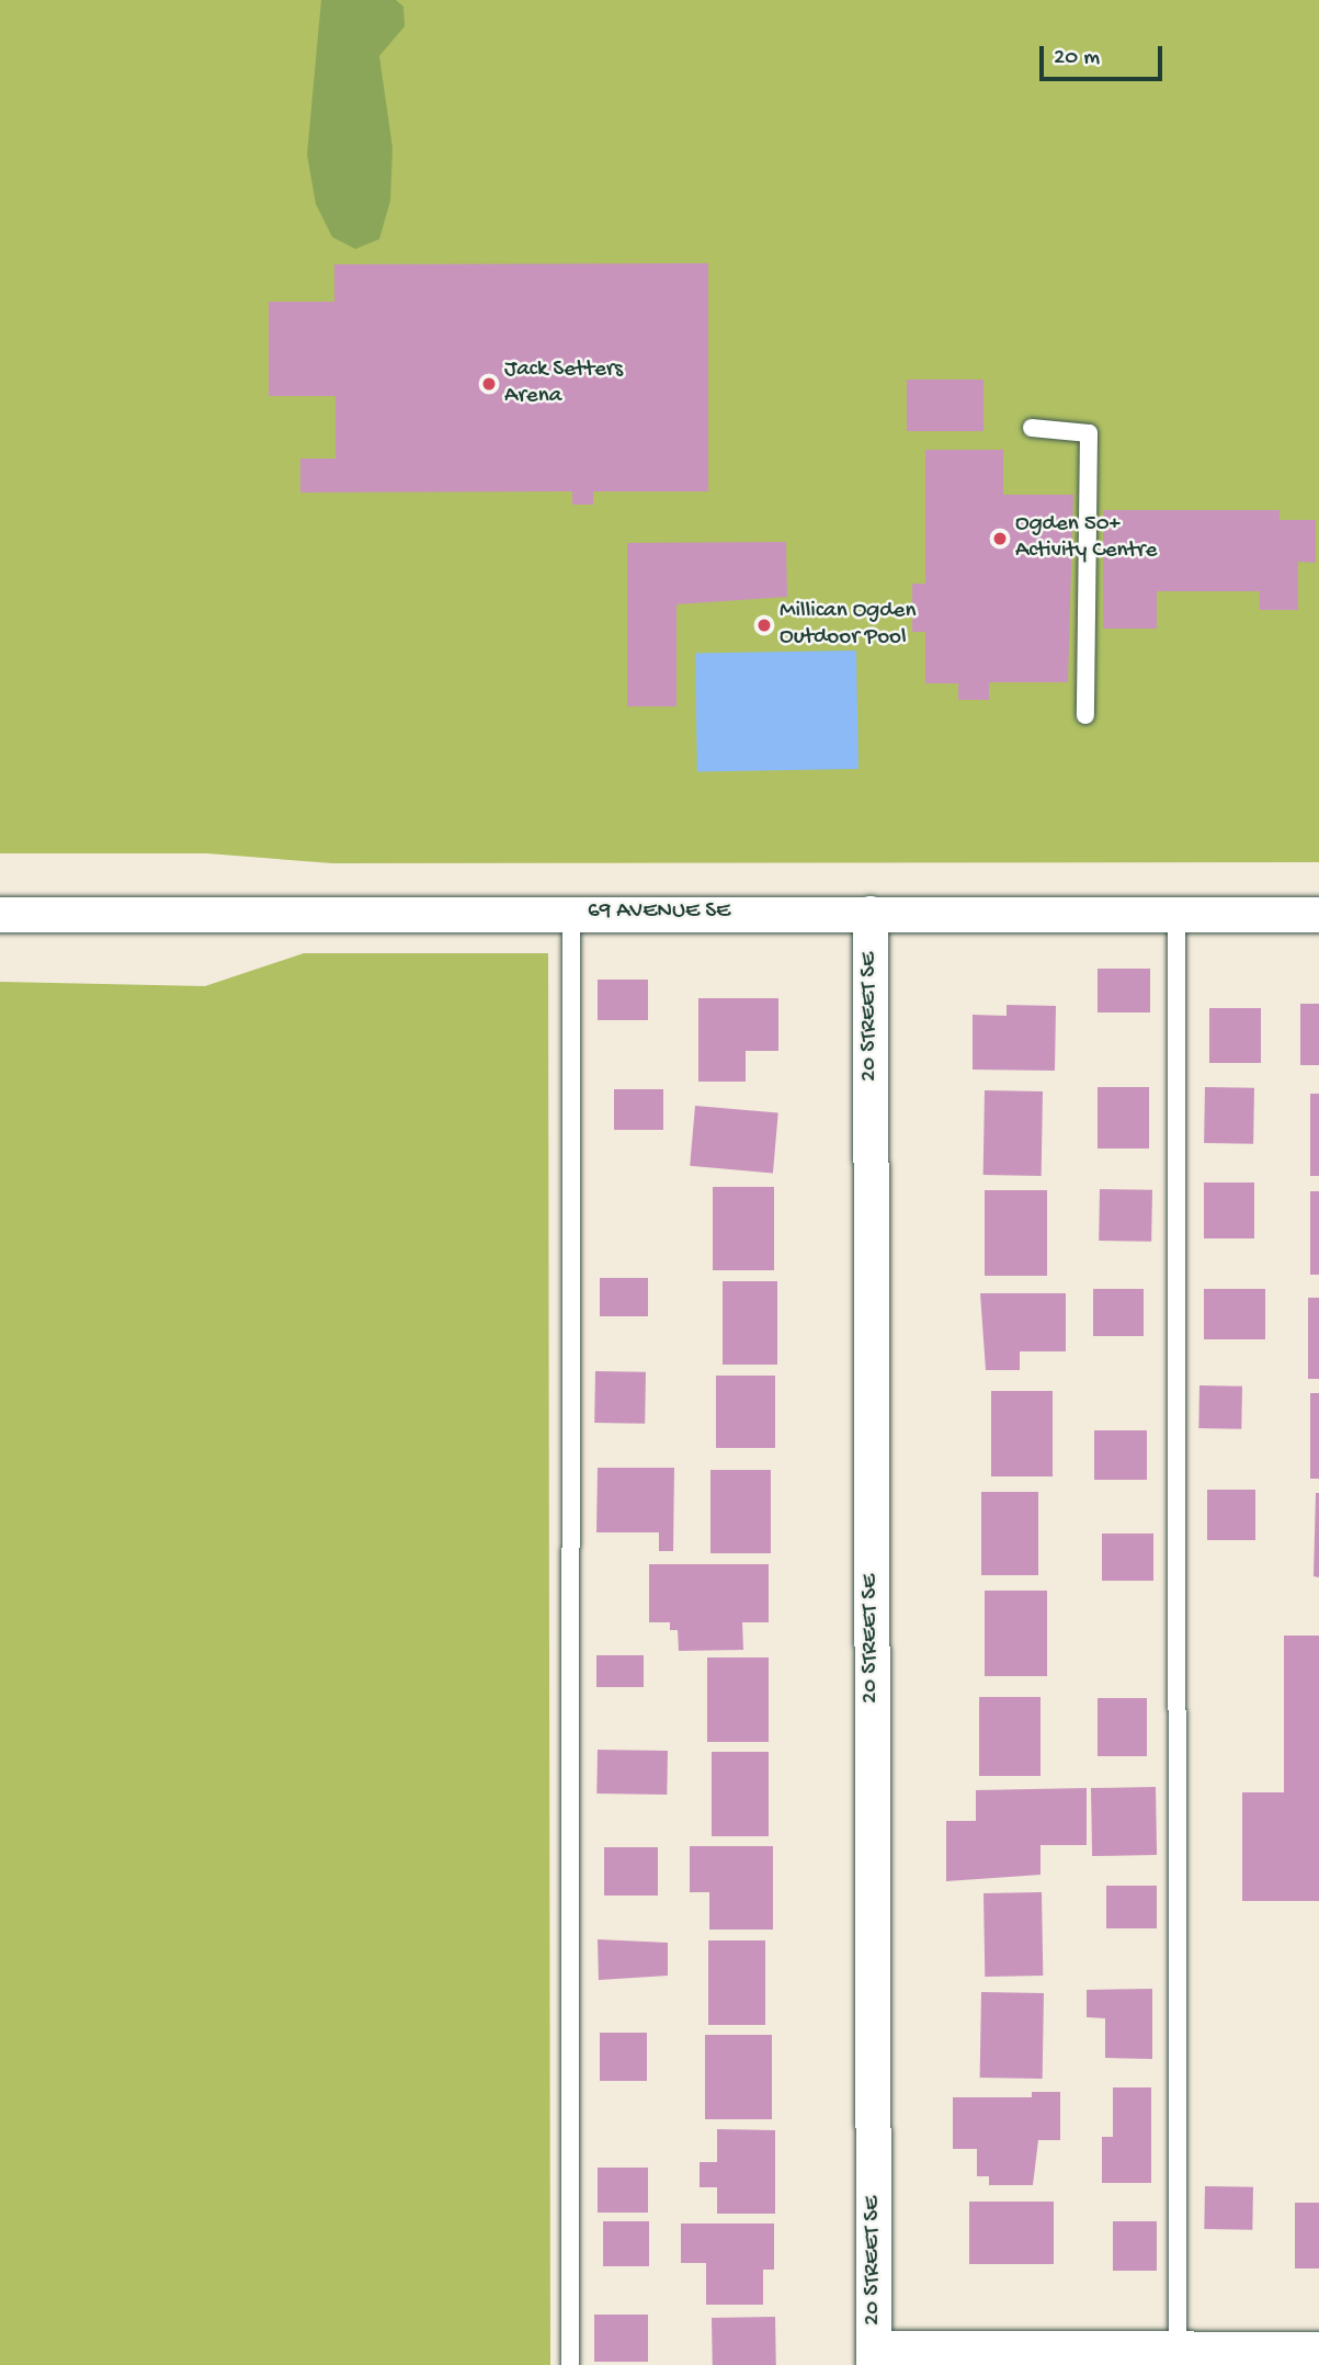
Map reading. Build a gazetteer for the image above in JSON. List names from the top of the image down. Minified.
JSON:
{"streets":{"street":["69 AVENUE SE","20 STREET SE"]},"crossings":[["69 AVENUE SE","20 STREET SE"]],"places":["Jack Setters Arena","Ogden 50+ Activity Centre","Millican Ogden Outdoor Pool"],"scale_bar":"20 m"}
